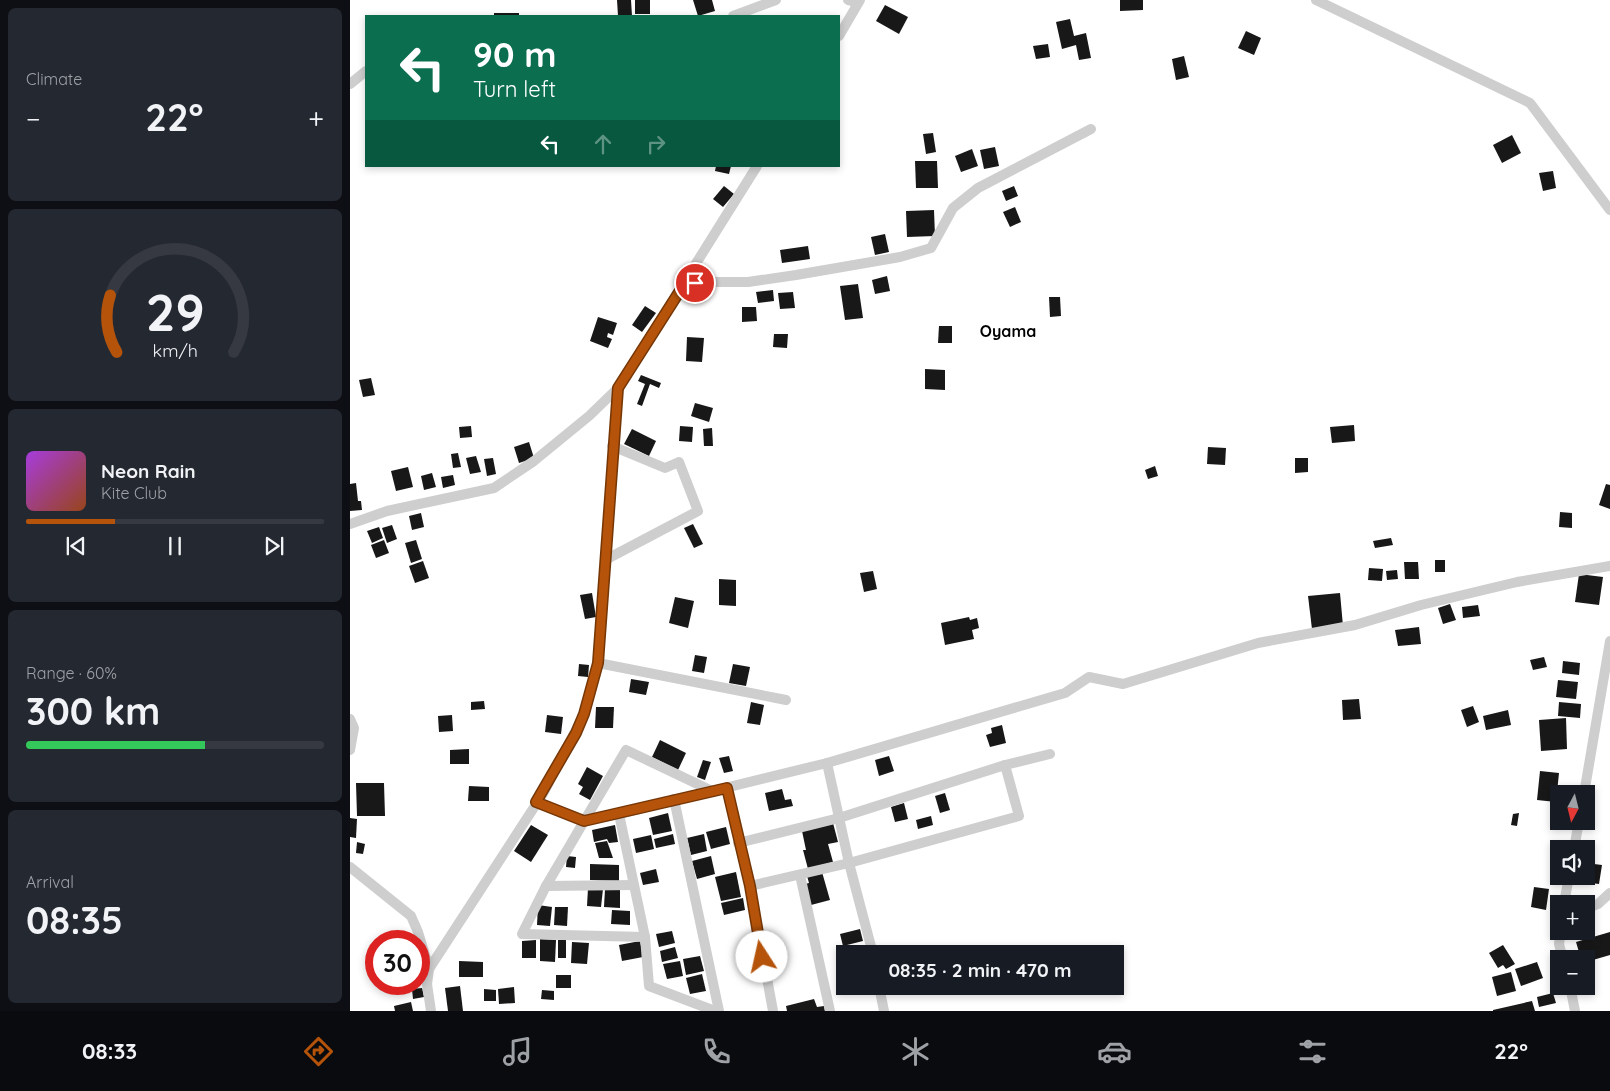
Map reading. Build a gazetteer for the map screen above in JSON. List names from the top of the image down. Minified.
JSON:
{"districts":["Oyama"],"north":"bottom","page":{"tile":["Climate",["Range · 60%","300 km"],["Arrival","08:35"]],"turn":["90 m","Turn left"],"heat":["−","22°","+"],"song":["Neon Rain","Kite Club"],"map_buttons":["+","−"],"limit":"30","trip":"08:35 · 2 min · 470 m","tabs":["08:33","22°"],"gauge":["29","km/h"]}}
